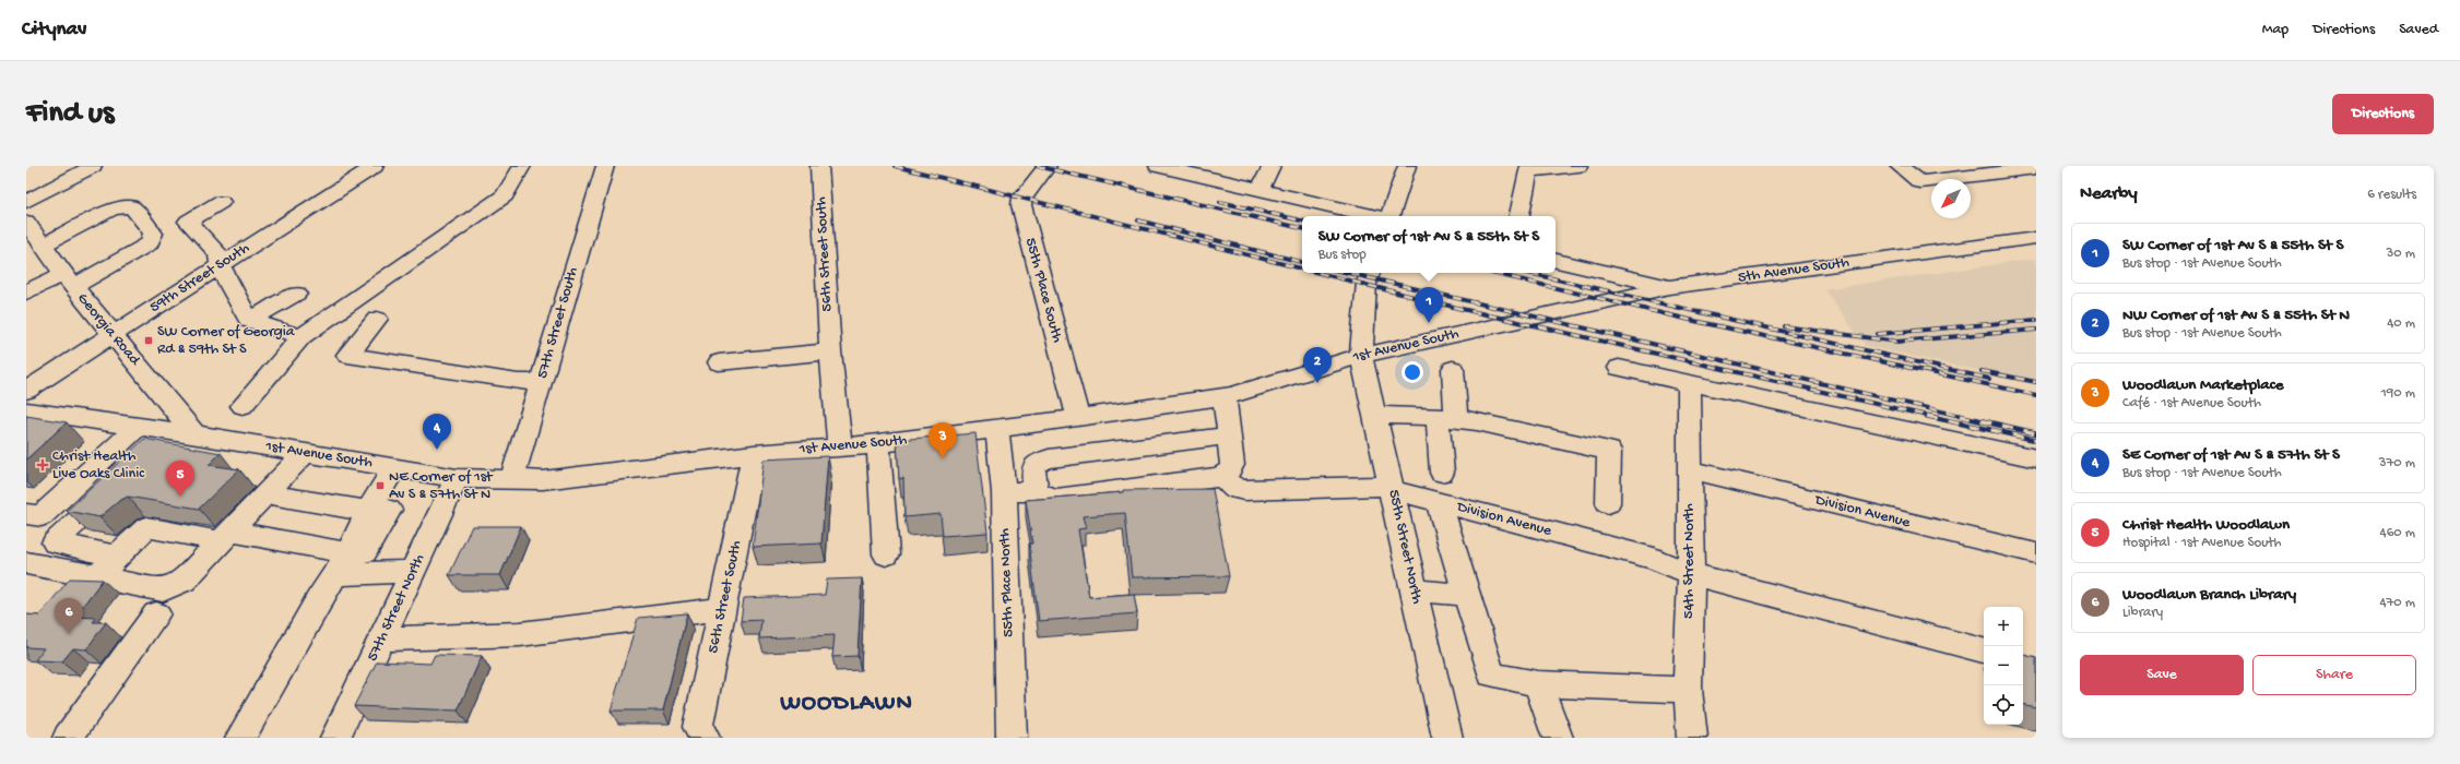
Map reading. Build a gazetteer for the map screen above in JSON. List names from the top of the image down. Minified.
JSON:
{"streets":{"street":["56th Street South","5th Avenue South","59th Street South","55th Place South","57th Street South","Georgia Road","1st Avenue South","Division Avenue","55th Street North","54th Street North","55th Place North","57th Street North"]},"crossings":[["56th Street South","1st Avenue South"],["5th Avenue South","1st Avenue South"],["59th Street South","Georgia Road"],["55th Place South","1st Avenue South"],["57th Street South","1st Avenue South"],["Georgia Road","1st Avenue South"],["1st Avenue South","55th Street North"],["1st Avenue South","55th Place North"],["1st Avenue South","57th Street North"],["Division Avenue","55th Street North"],["Division Avenue","54th Street North"]],"districts":["WOODLAWN"],"places":{"transit":["SW Corner of Georgia Rd & 59th St S","NE Corner of 1st Av S & 57th St N"],"health":["Christ Health Live Oaks Clinic"]},"north":"bottom left","page":{"header":"Citynav","nav":["Map","Directions","Saved"],"buttons":["Directions",["Save","Share"]],"title":"Find us","heading":["Nearby","6 results"],"popup":["SW Corner of 1st Av S & 55th St S","Bus stop"],"list":[{"mark":"1","name":"SW Corner of 1st Av S & 55th St S","note":"Bus stop · 1st Avenue South","value":"30 m"},{"mark":"2","name":"NW Corner of 1st Av S & 55th St N","note":"Bus stop · 1st Avenue South","value":"40 m"},{"mark":"3","name":"Woodlawn Marketplace","note":"Café · 1st Avenue South","value":"190 m"},{"mark":"4","name":"SE Corner of 1st Av S & 57th St S","note":"Bus stop · 1st Avenue South","value":"370 m"},{"mark":"5","name":"Christ Health Woodlawn","note":"Hospital · 1st Avenue South","value":"460 m"},{"mark":"6","name":"Woodlawn Branch Library","note":"Library","value":"470 m"}],"pins":["1","2","4","3","5","6"],"map_buttons":["+","−"]}}
